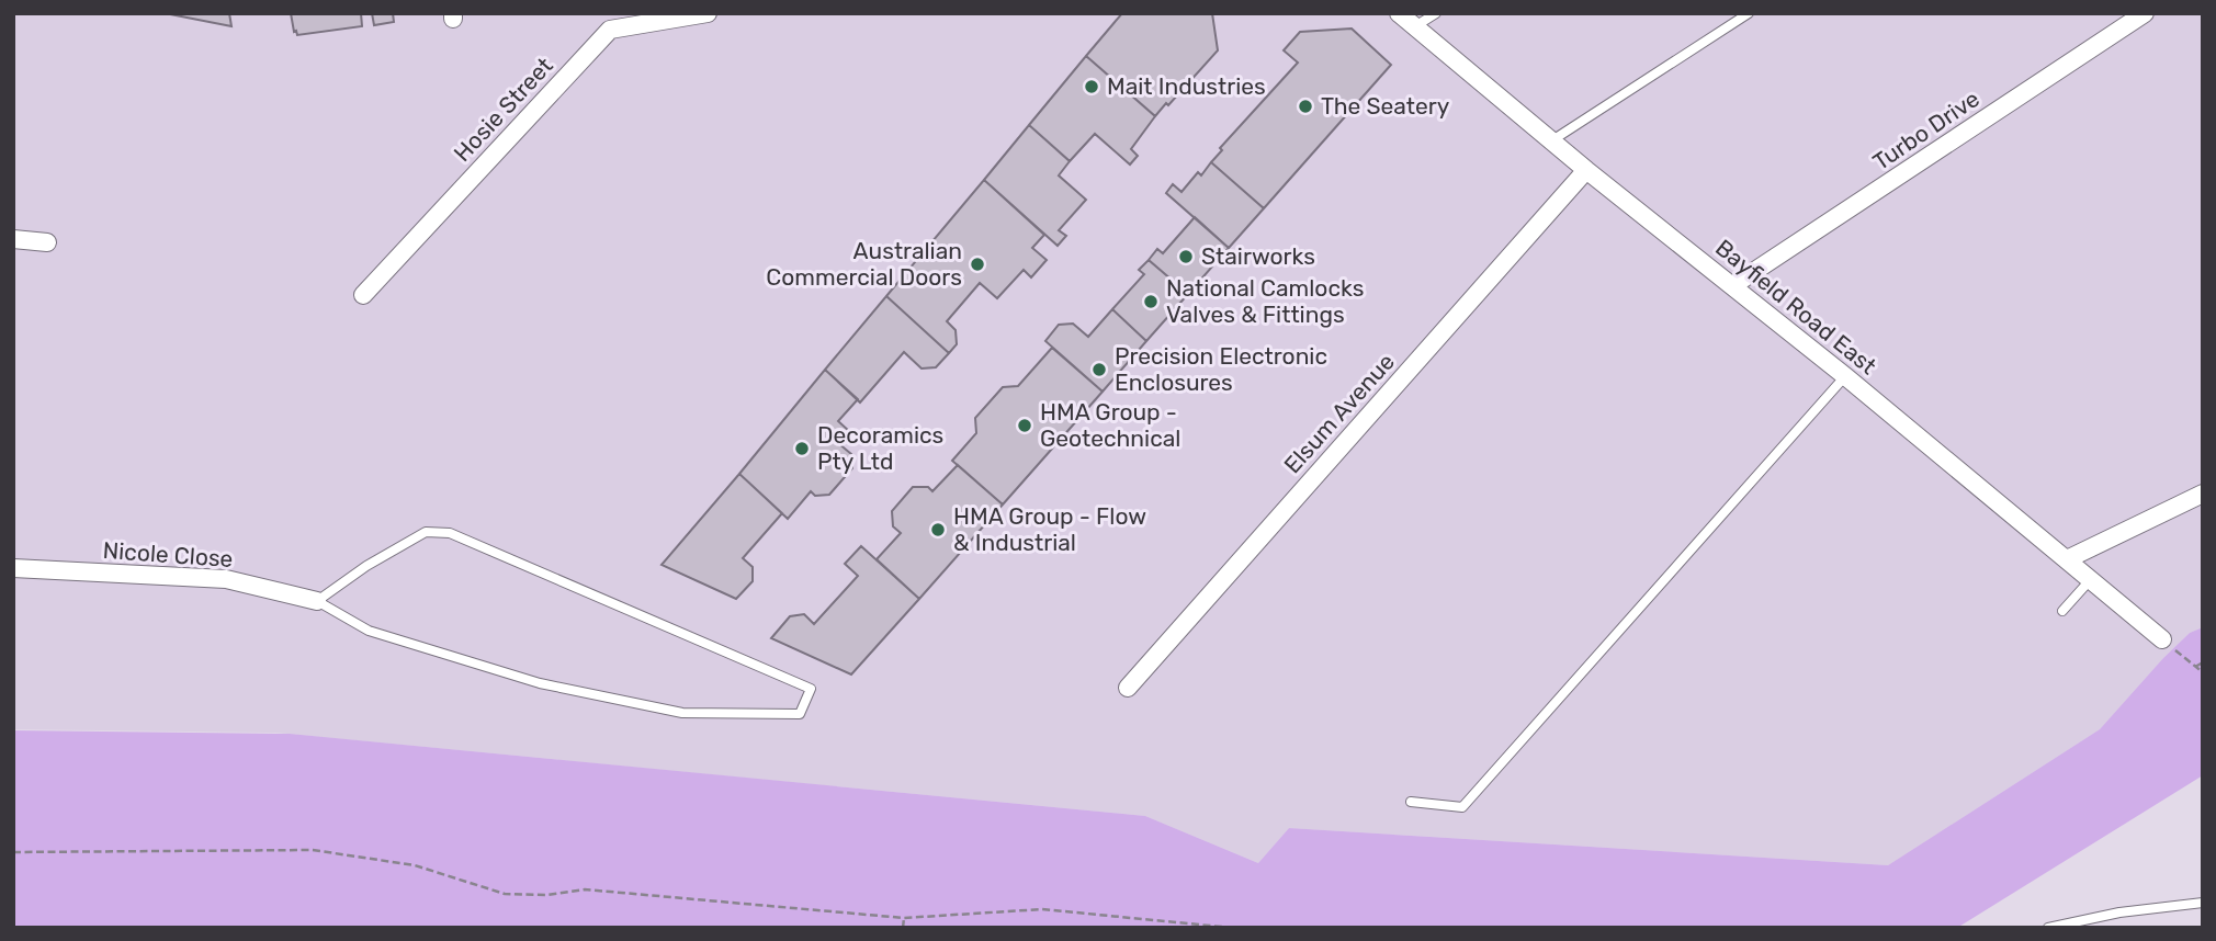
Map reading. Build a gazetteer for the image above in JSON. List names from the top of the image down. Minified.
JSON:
{"streets":{"street":["Hosie Street","Turbo Drive","Bayfield Road East","Elsum Avenue","Nicole Close"]},"crossings":[["Turbo Drive","Bayfield Road East"],["Bayfield Road East","Elsum Avenue"]],"places":["Mait Industries","The Seatery","Stairworks","Australian Commercial Doors","National Camlocks Valves & Fittings","Precision Electronic Enclosures","HMA Group - Geotechnical","Decoramics Pty Ltd","HMA Group - Flow & Industrial"]}
